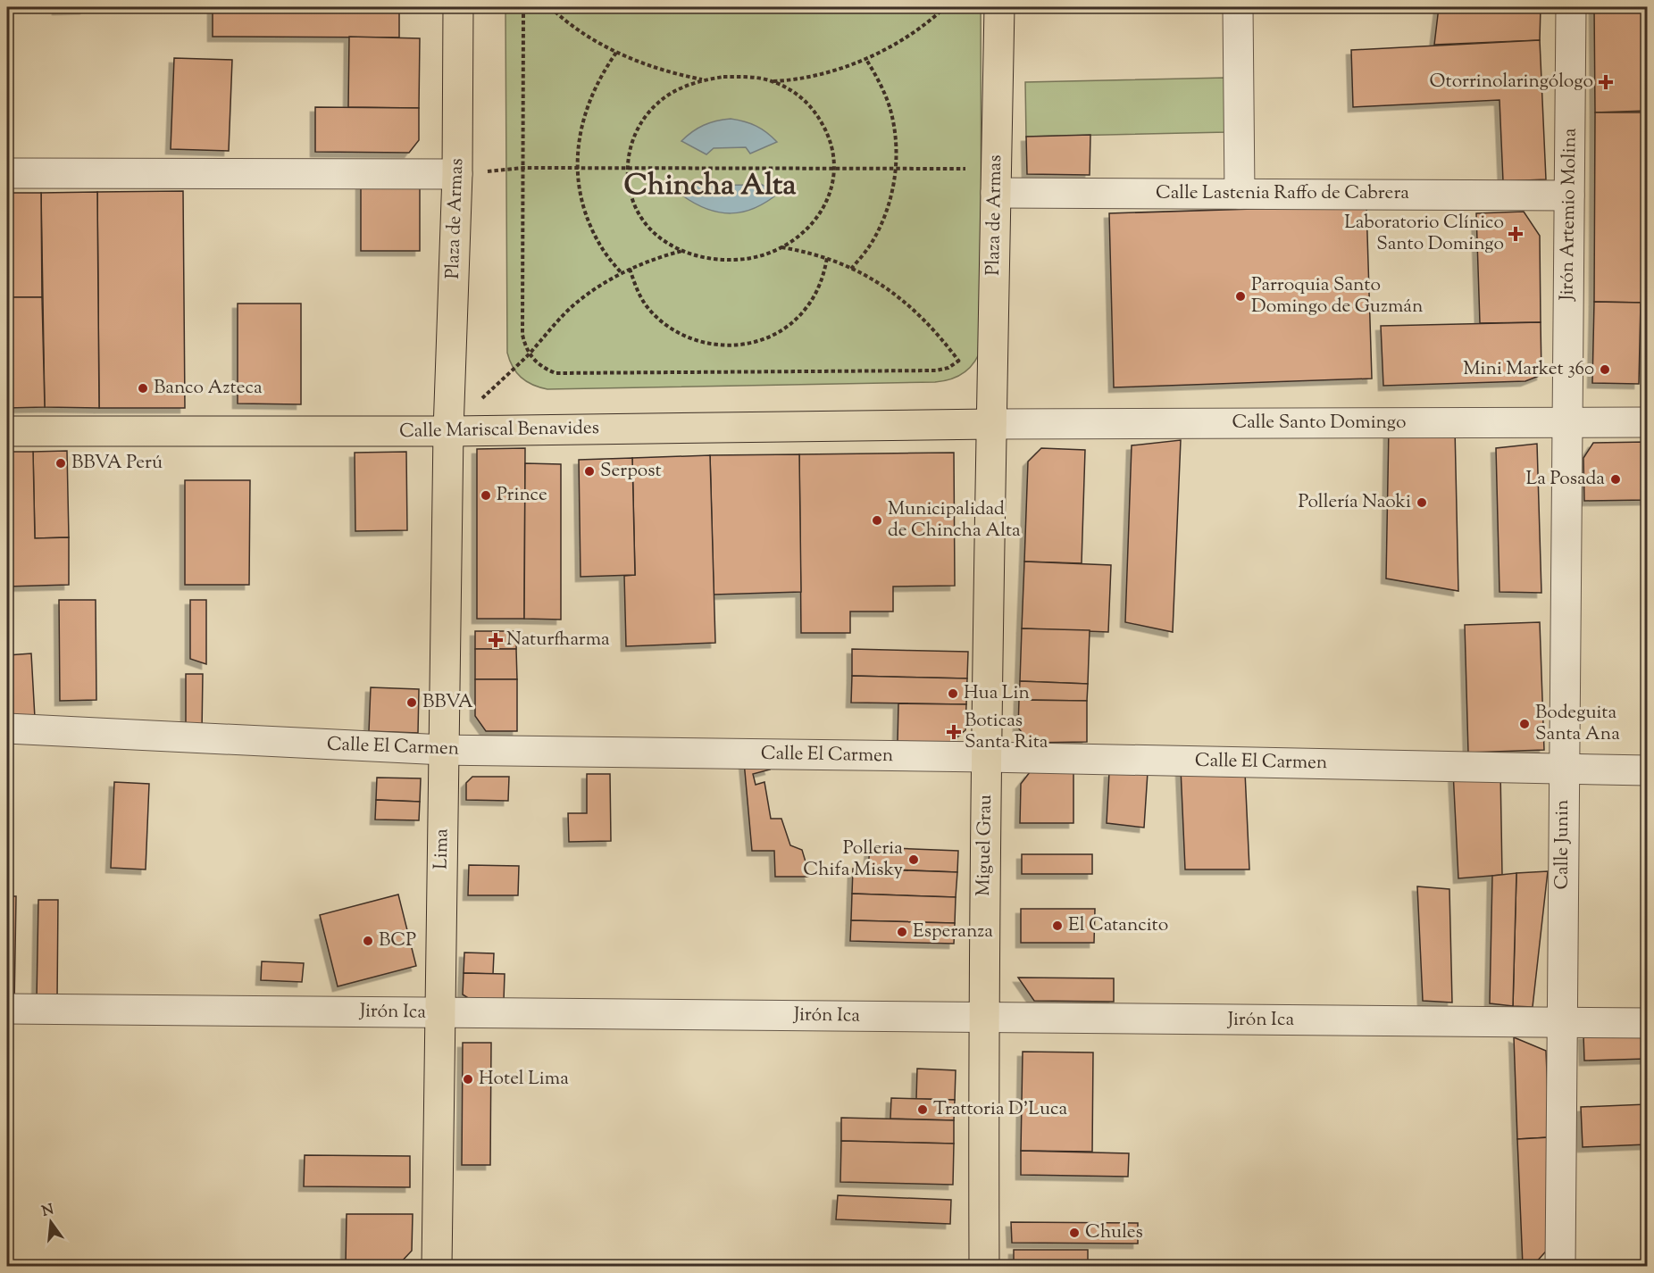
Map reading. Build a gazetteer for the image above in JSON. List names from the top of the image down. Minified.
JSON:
{"streets":{"main road":["Plaza de Armas","Calle Mariscal Benavides","Miguel Grau","Lima"],"street":["Calle Lastenia Raffo de Cabrera","Jirón Artemio Molina","Calle Santo Domingo","Calle El Carmen","Calle Junin","Jirón Ica"]},"crossings":[["Calle Lastenia Raffo de Cabrera","Jirón Artemio Molina"],["Calle Lastenia Raffo de Cabrera","Plaza de Armas"],["Jirón Artemio Molina","Calle Santo Domingo"],["Jirón Artemio Molina","Calle Junin"],["Plaza de Armas","Calle Santo Domingo"],["Plaza de Armas","Calle Mariscal Benavides"],["Plaza de Armas","Miguel Grau"],["Plaza de Armas","Lima"],["Calle Santo Domingo","Calle Mariscal Benavides"],["Calle Santo Domingo","Calle Junin"],["Calle Santo Domingo","Miguel Grau"],["Calle Mariscal Benavides","Miguel Grau"],["Calle Mariscal Benavides","Lima"],["Calle El Carmen","Calle Junin"],["Calle El Carmen","Miguel Grau"],["Calle El Carmen","Lima"],["Calle Junin","Jirón Ica"],["Miguel Grau","Jirón Ica"],["Lima","Jirón Ica"]],"districts":["Chincha Alta"],"places":{"health":["Otorrinolaringólogo","Laboratorio Clínico Santo Domingo","Naturfharma","Boticas Santa Rita"],"other":["Parroquia Santo Domingo de Guzmán","Mini Market 360","Banco Azteca","BBVA Perú","Serpost","La Posada","Prince","Pollería Naoki","Municipalidad de Chincha Alta","Hua Lin","BBVA","Bodeguita Santa Ana","Polleria Chifa Misky","El Catancito","Esperanza","BCP","Hotel Lima","Trattoria D'Luca","Chules"]},"north":"top"}
